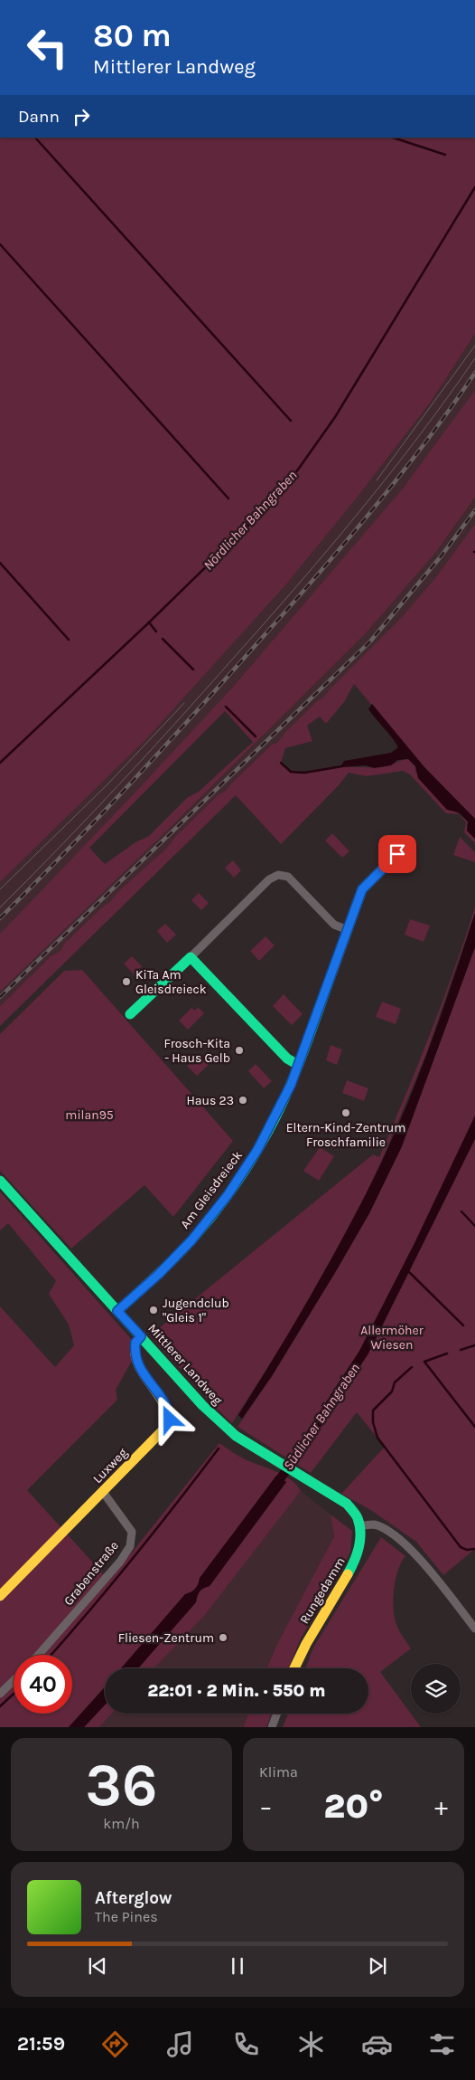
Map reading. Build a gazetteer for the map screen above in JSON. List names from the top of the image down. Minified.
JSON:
{"streets":{"street":["Am Gleisdreieck","Mittlerer Landweg","Luxweg","Grabenstraße","Rungedamm"]},"crossings":[["Am Gleisdreieck","Mittlerer Landweg"],["Mittlerer Landweg","Luxweg"],["Mittlerer Landweg","Rungedamm"],["Luxweg","Grabenstraße"]],"water":["Nördlicher Bahngraben","Südlicher Bahngraben"],"parks":["milan95","Allermöher Wiesen"],"places":["KiTa Am Gleisdreieck","Frosch-Kita - Haus Gelb","Haus 23","Eltern-Kind-Zentrum Froschfamilie","Jugendclub \"Gleis 1\"","Fliesen-Zentrum"],"page":{"turn":["80 m","Mittlerer Landweg"],"then":"Dann","limit":"40","trip":"22:01 · 2 Min. · 550 m","tile":[["36","km/h"],"Klima"],"heat":["−","20°","+"],"song":["Afterglow","The Pines"],"tabs":"21:59"}}
